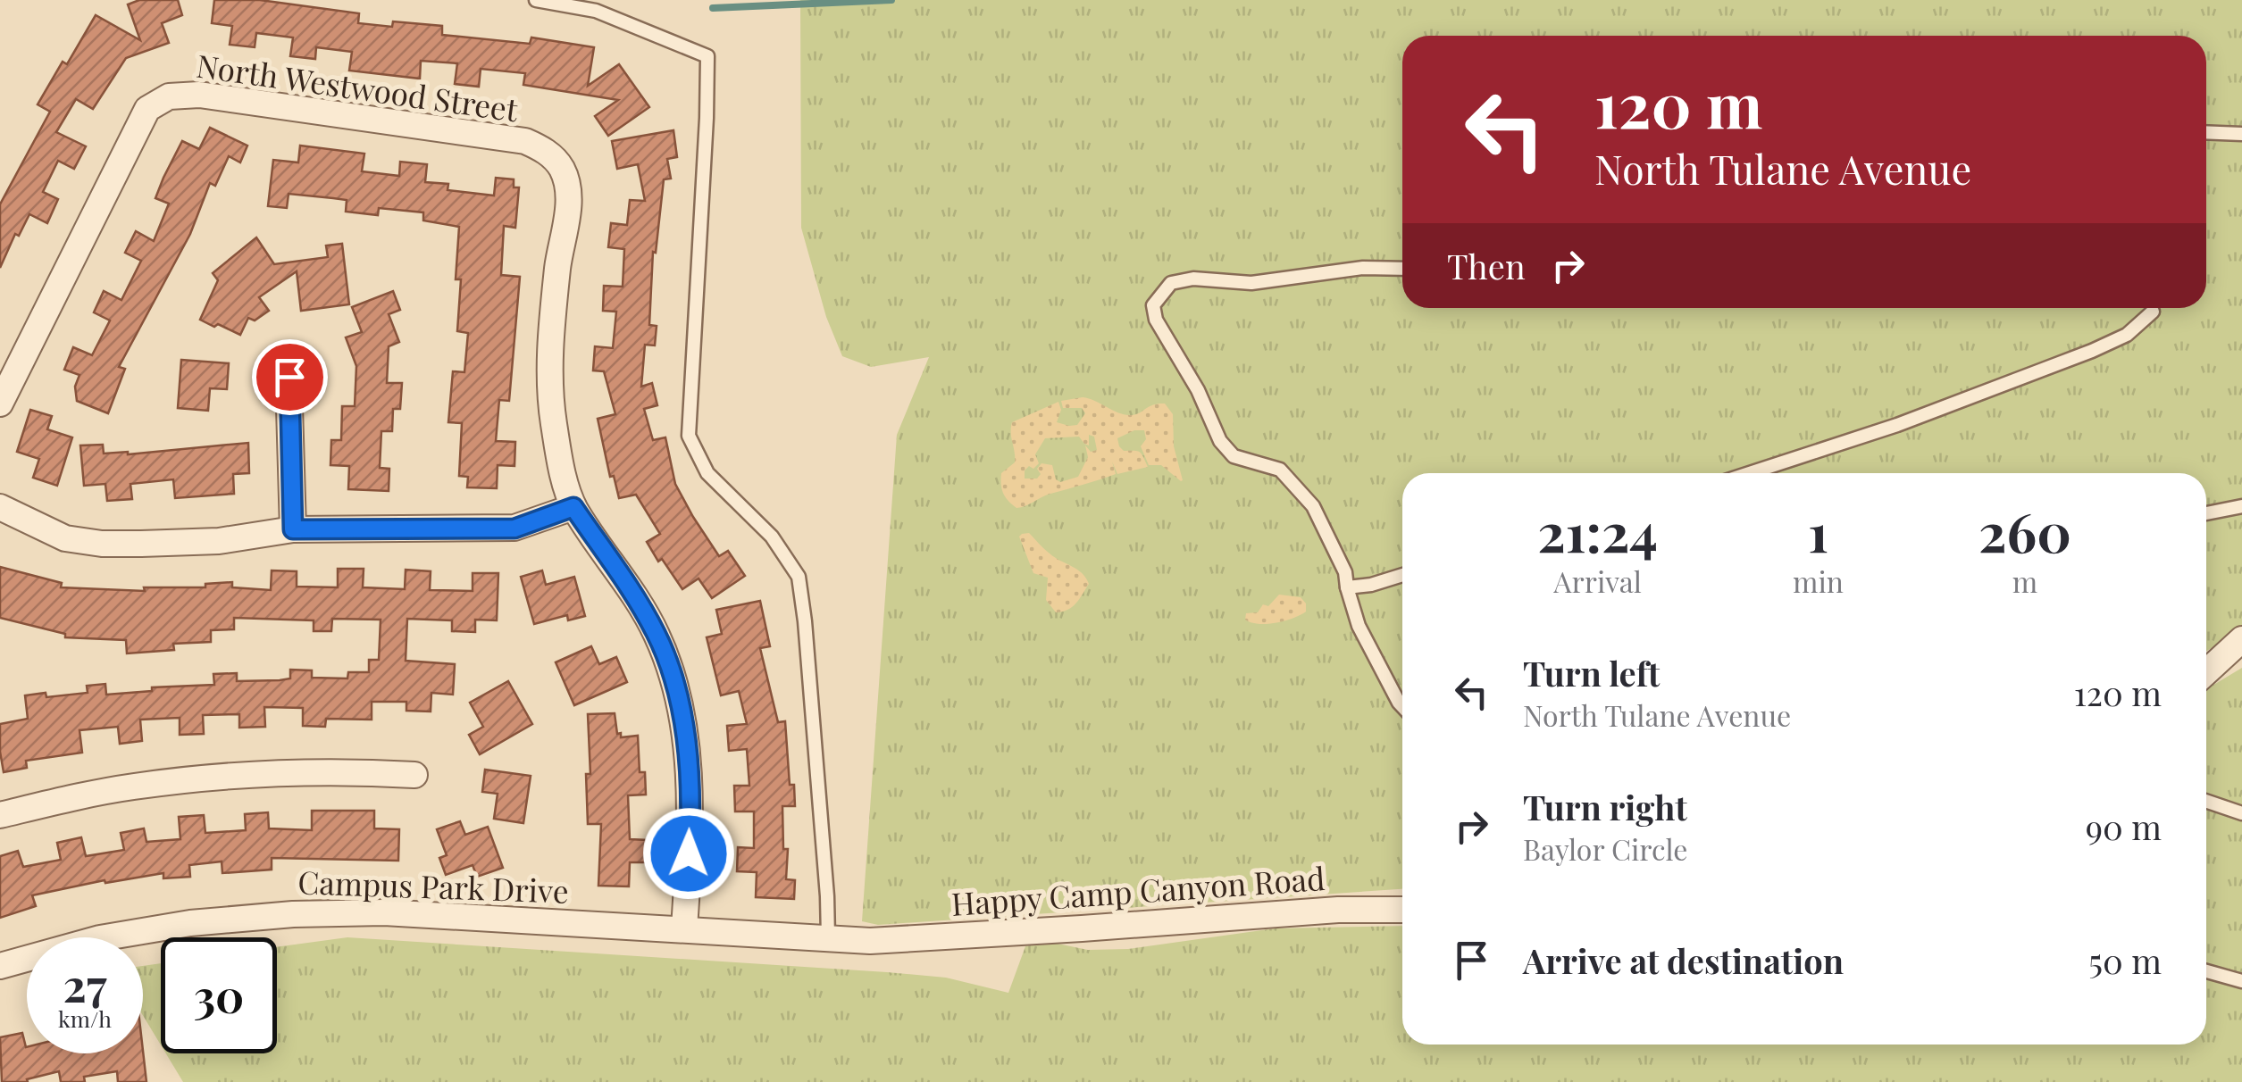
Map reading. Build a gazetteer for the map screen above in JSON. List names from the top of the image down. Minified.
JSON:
{"streets":{"street":["North Westwood Street","Campus Park Drive","Happy Camp Canyon Road"]},"crossings":[["Campus Park Drive","Happy Camp Canyon Road"]],"page":{"turn":["120 m","North Tulane Avenue"],"then":"Then","eta":["21:24","Arrival","1","min","260","m"],"list":[{"name":"Turn left","note":"North Tulane Avenue","value":"120 m"},{"name":"Turn right","note":"Baylor Circle","value":"90 m"},{"name":"Arrive at destination","value":"50 m"}],"speed":"27 km/h","limit":"30"}}
